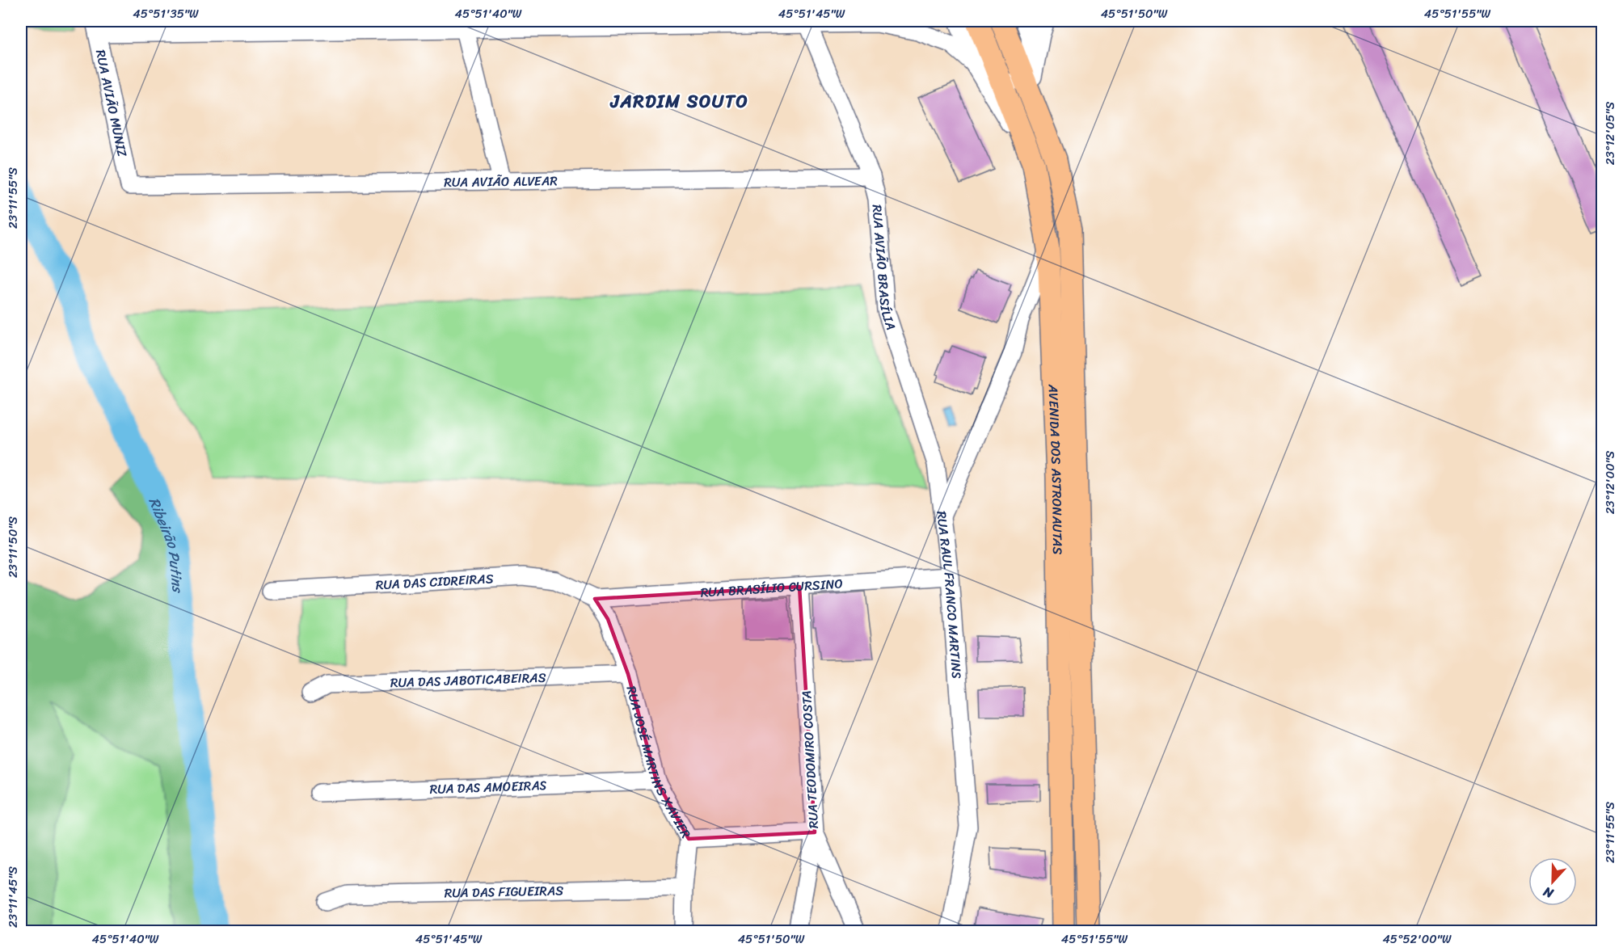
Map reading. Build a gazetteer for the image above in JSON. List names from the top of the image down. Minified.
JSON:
{"streets":{"main road":["AVENIDA DOS ASTRONAUTAS"],"street":["RUA AVIÃO MUNIZ","RUA AVIÃO ALVEAR","RUA AVIÃO BRASÍLIA","RUA DAS CIDREIRAS","RUA BRASÍLIO CURSINO","RUA RAUL FRANCO MARTINS","RUA DAS JABOTICABEIRAS","RUA TEODOMIRO COSTA","RUA JOSÉ MARTINS XAVIER","RUA DAS AMOEIRAS","RUA DAS FIGUEIRAS"]},"crossings":[["RUA AVIÃO MUNIZ","RUA AVIÃO ALVEAR"],["RUA AVIÃO ALVEAR","RUA AVIÃO BRASÍLIA"],["RUA AVIÃO BRASÍLIA","RUA RAUL FRANCO MARTINS"],["AVENIDA DOS ASTRONAUTAS","RUA RAUL FRANCO MARTINS"],["RUA DAS CIDREIRAS","RUA BRASÍLIO CURSINO"],["RUA DAS CIDREIRAS","RUA JOSÉ MARTINS XAVIER"],["RUA BRASÍLIO CURSINO","RUA RAUL FRANCO MARTINS"],["RUA BRASÍLIO CURSINO","RUA TEODOMIRO COSTA"],["RUA BRASÍLIO CURSINO","RUA JOSÉ MARTINS XAVIER"],["RUA DAS JABOTICABEIRAS","RUA JOSÉ MARTINS XAVIER"],["RUA JOSÉ MARTINS XAVIER","RUA DAS AMOEIRAS"],["RUA JOSÉ MARTINS XAVIER","RUA DAS FIGUEIRAS"]],"districts":["JARDIM SOUTO"],"water":["Ribeirão Putins"],"north":"bottom","coordinates":["45°51'35\"W","45°51'40\"W","45°51'45\"W","45°51'50\"W","45°51'55\"W","23°12'05\"S","23°11'55\"S","23°12'00\"S","23°11'50\"S","23°11'45\"S","45°52'00\"W"]}
